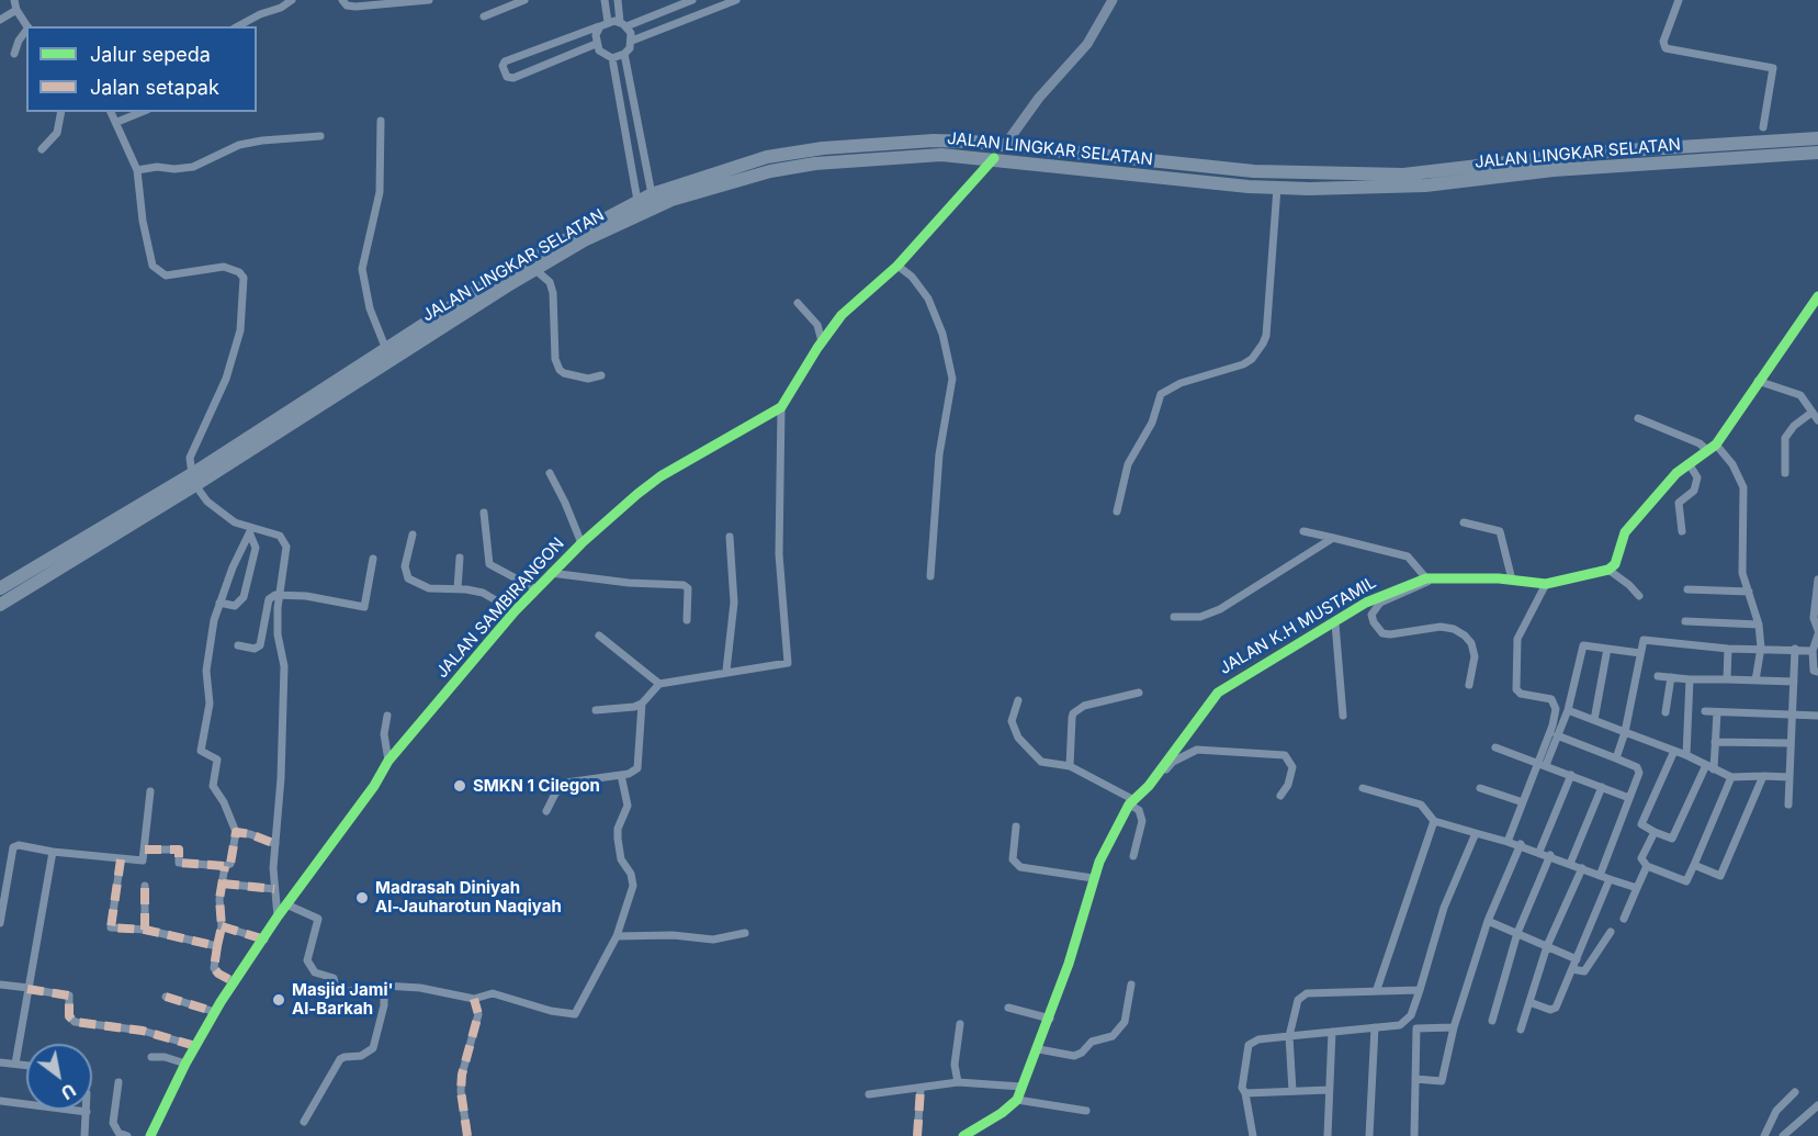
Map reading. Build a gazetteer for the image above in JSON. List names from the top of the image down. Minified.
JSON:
{"streets":{"highway":["JALAN LINGKAR SELATAN"],"street":["JALAN SAMBIRANGON","JALAN K.H MUSTAMIL"]},"crossings":[["JALAN LINGKAR SELATAN","JALAN SAMBIRANGON"]],"places":["SMKN 1 Cilegon","Madrasah Diniyah Al-Jauharotun Naqiyah","Masjid Jami' Al-Barkah"],"legend":["Jalur sepeda","Jalan setapak"],"north":"bottom right"}
